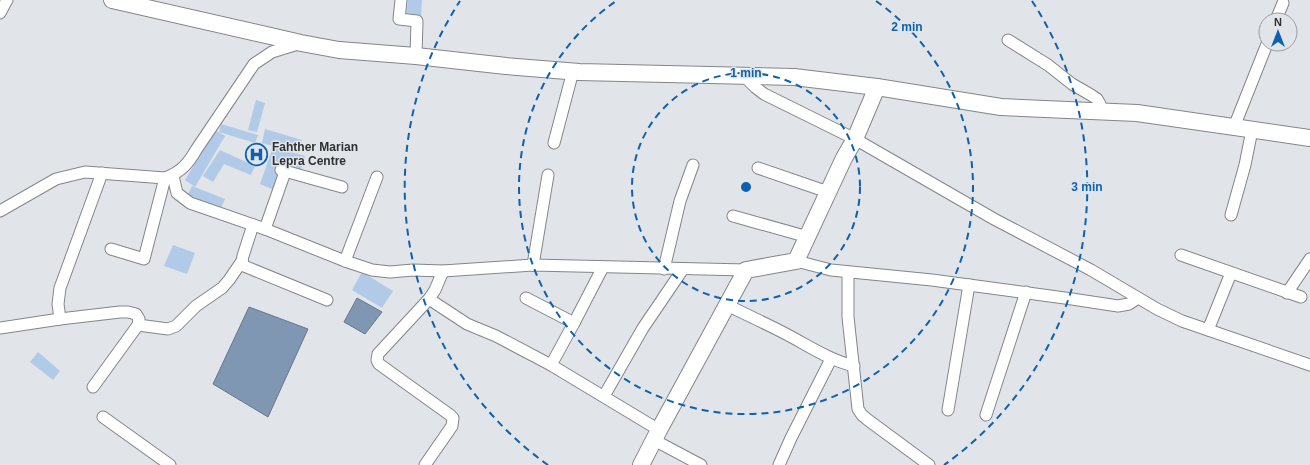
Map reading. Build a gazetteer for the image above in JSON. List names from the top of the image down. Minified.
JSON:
{"places":{"hospital":["Fahther Marian Lepra Centre"]},"north":"top","rings":["2 min","1 min","3 min"]}
